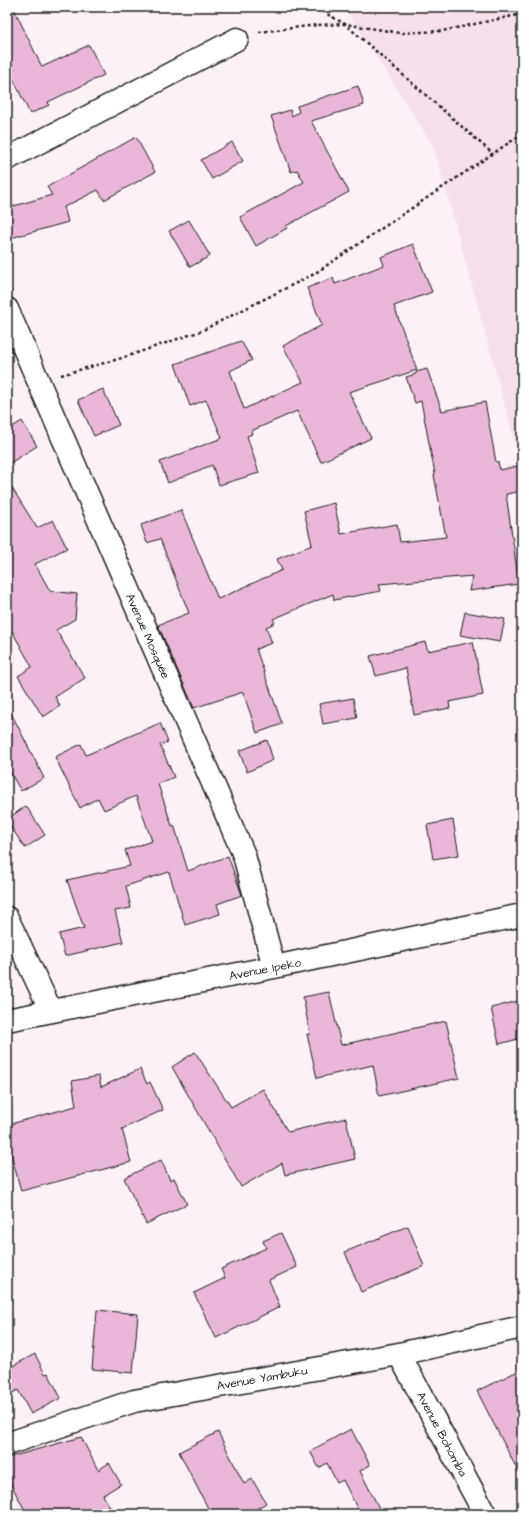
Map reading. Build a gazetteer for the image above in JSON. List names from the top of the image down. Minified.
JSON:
{"streets":{"street":["Avenue Mosquée","Avenue Ipeko","Avenue Yambuku","Avenue Bohomba"]},"crossings":[["Avenue Mosquée","Avenue Ipeko"],["Avenue Yambuku","Avenue Bohomba"]]}
